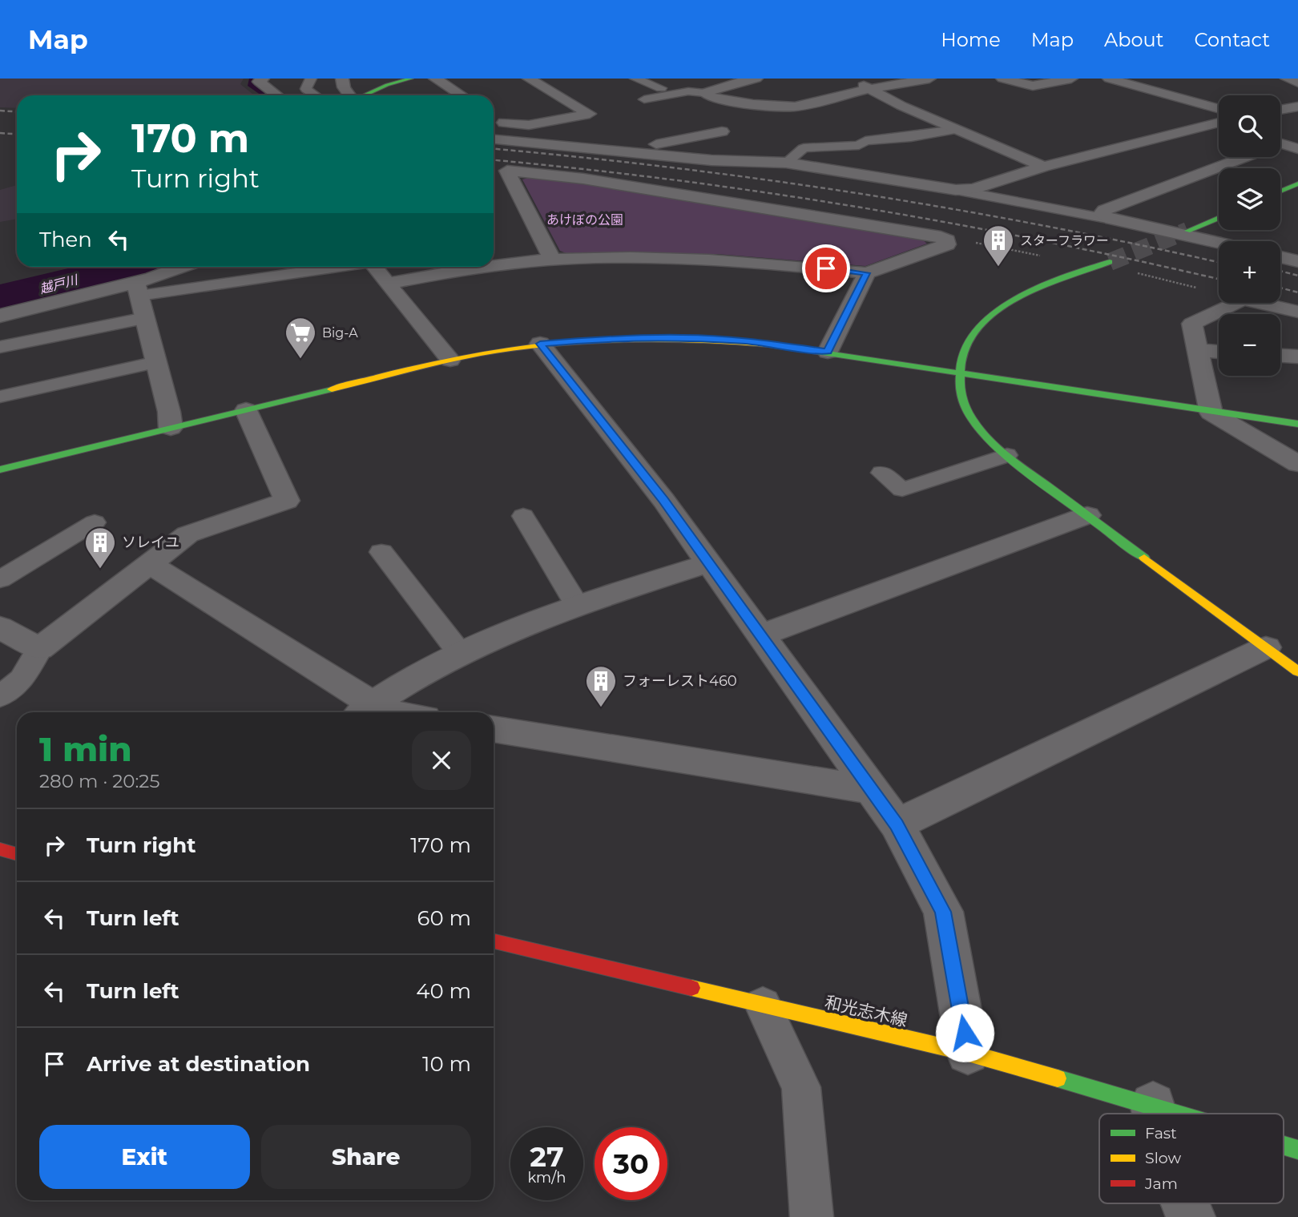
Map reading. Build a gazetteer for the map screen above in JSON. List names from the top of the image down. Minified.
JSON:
{"streets":{"street":["和光志木線"]},"water":["越戸川"],"parks":["あけぼの公園"],"places":{"building":["スターフラワー","ソレイユ","フォーレスト460"],"supermarket":["Big-A"]},"legend":["Fast","Slow","Jam"],"page":{"header":"Map","nav":["Home","Map","About","Contact"],"map_buttons":["+","−"],"turn":["170 m","Turn right"],"then":"Then","heading":["1 min","280 m · 20:25"],"list":[{"name":"Turn right","value":"170 m"},{"name":"Turn left","value":"60 m"},{"name":"Turn left","value":"40 m"},{"name":"Arrive at destination","value":"10 m"}],"buttons":["Exit","Share"],"speed":"27 km/h","limit":"30"}}
